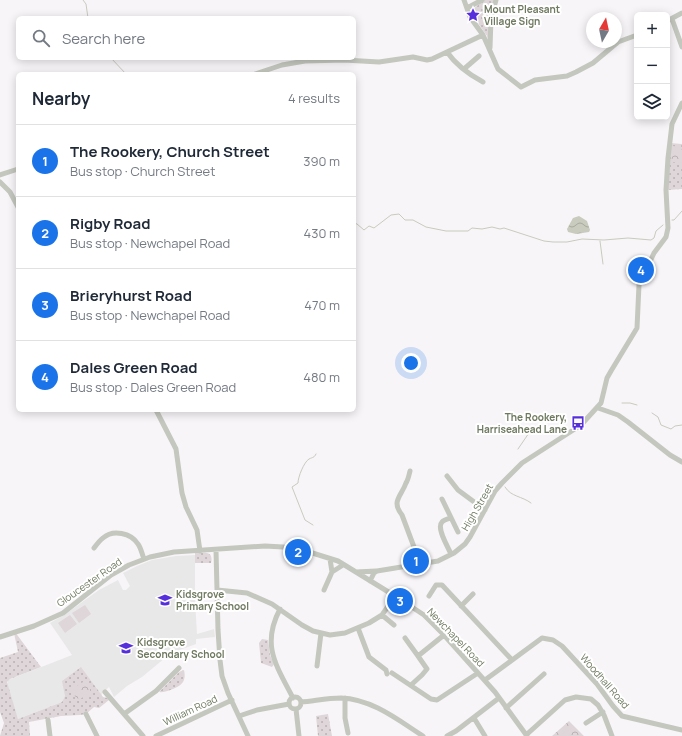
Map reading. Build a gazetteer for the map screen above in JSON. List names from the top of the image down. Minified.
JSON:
{"streets":{"street":["High Street","Gloucester Road","Newchapel Road","Woodhall Road","William Road"]},"crossings":[["High Street","Newchapel Road"],["Gloucester Road","Newchapel Road"],["Newchapel Road","Woodhall Road"]],"places":{"place":["Mount Pleasant Village Sign"],"bus stop":["The Rookery, Harriseahead Lane"],"school or university":["Kidsgrove Primary School","Kidsgrove Secondary School"]},"north":"top","page":{"map_buttons":["+","−"],"search":"Search here","heading":["Nearby","4 results"],"list":[{"mark":"1","name":"The Rookery, Church Street","note":"Bus stop · Church Street","value":"390 m"},{"mark":"2","name":"Rigby Road","note":"Bus stop · Newchapel Road","value":"430 m"},{"mark":"3","name":"Brieryhurst Road","note":"Bus stop · Newchapel Road","value":"470 m"},{"mark":"4","name":"Dales Green Road","note":"Bus stop · Dales Green Road","value":"480 m"}],"pins":["4","2","1","3"]}}
